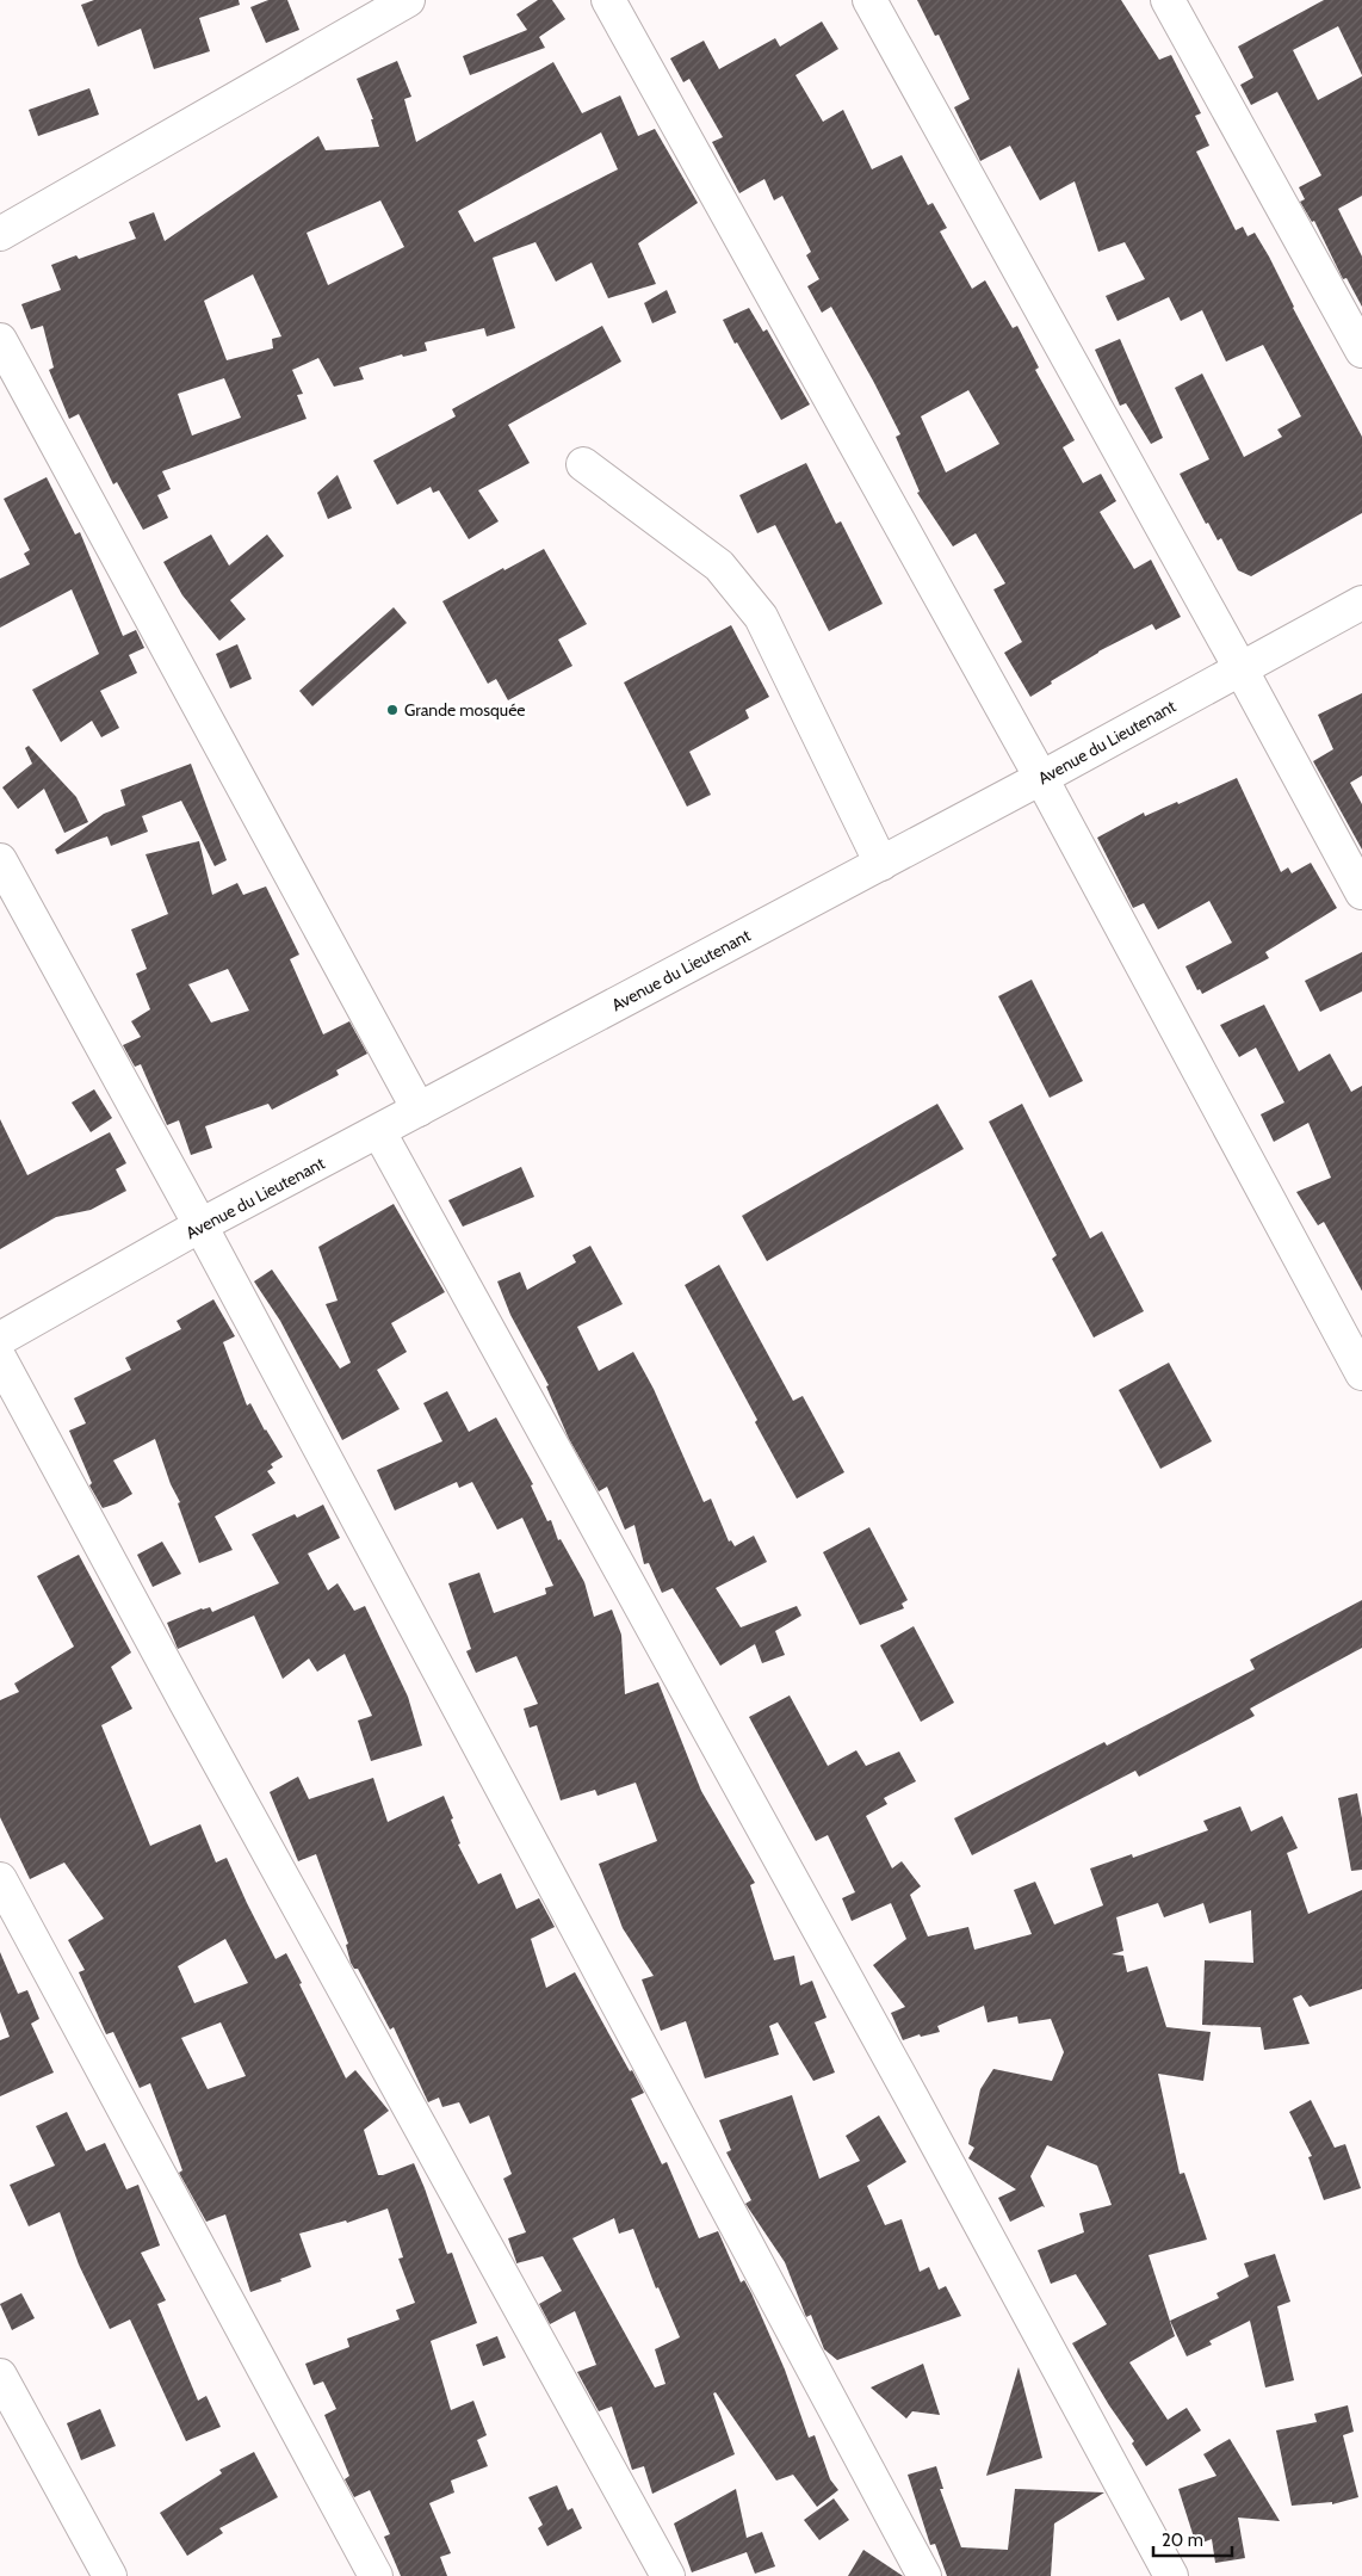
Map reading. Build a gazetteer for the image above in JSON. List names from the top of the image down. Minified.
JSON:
{"streets":{"street":["Avenue du Lieutenant"]},"places":["Grande mosquée"],"scale_bar":"20 m"}
